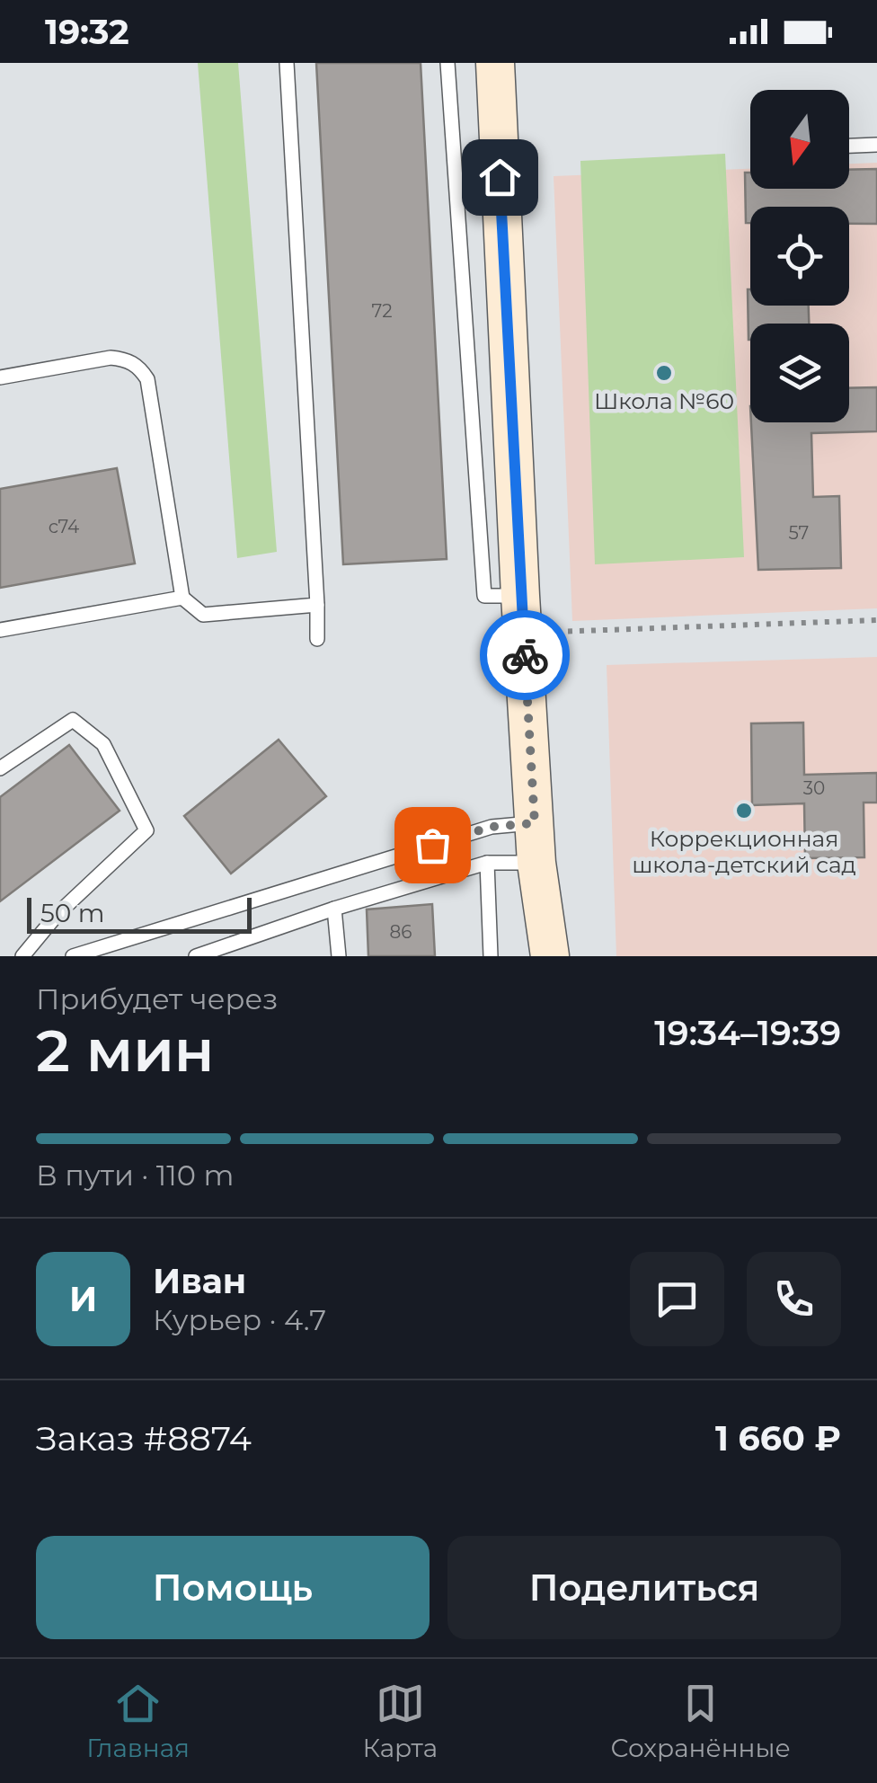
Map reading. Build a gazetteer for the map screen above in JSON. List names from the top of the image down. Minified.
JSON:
{"places":["Школа №60","Коррекционная школа-детский сад"],"house_numbers":["72","с74","57","30","86"],"scale_bar":"50 m","north":"bottom","page":{"status":"19:32","scale":"50 m","heading":["2 мин","Прибудет через","19:34–19:39"],"panel":["Иван","Курьер · 4.7","Заказ #8874","1 660 ₽"],"bar":"В пути · 110 m","round":"И","buttons":["Помощь","Поделиться"],"tabs":["Главная","Карта","Сохранённые"]}}
